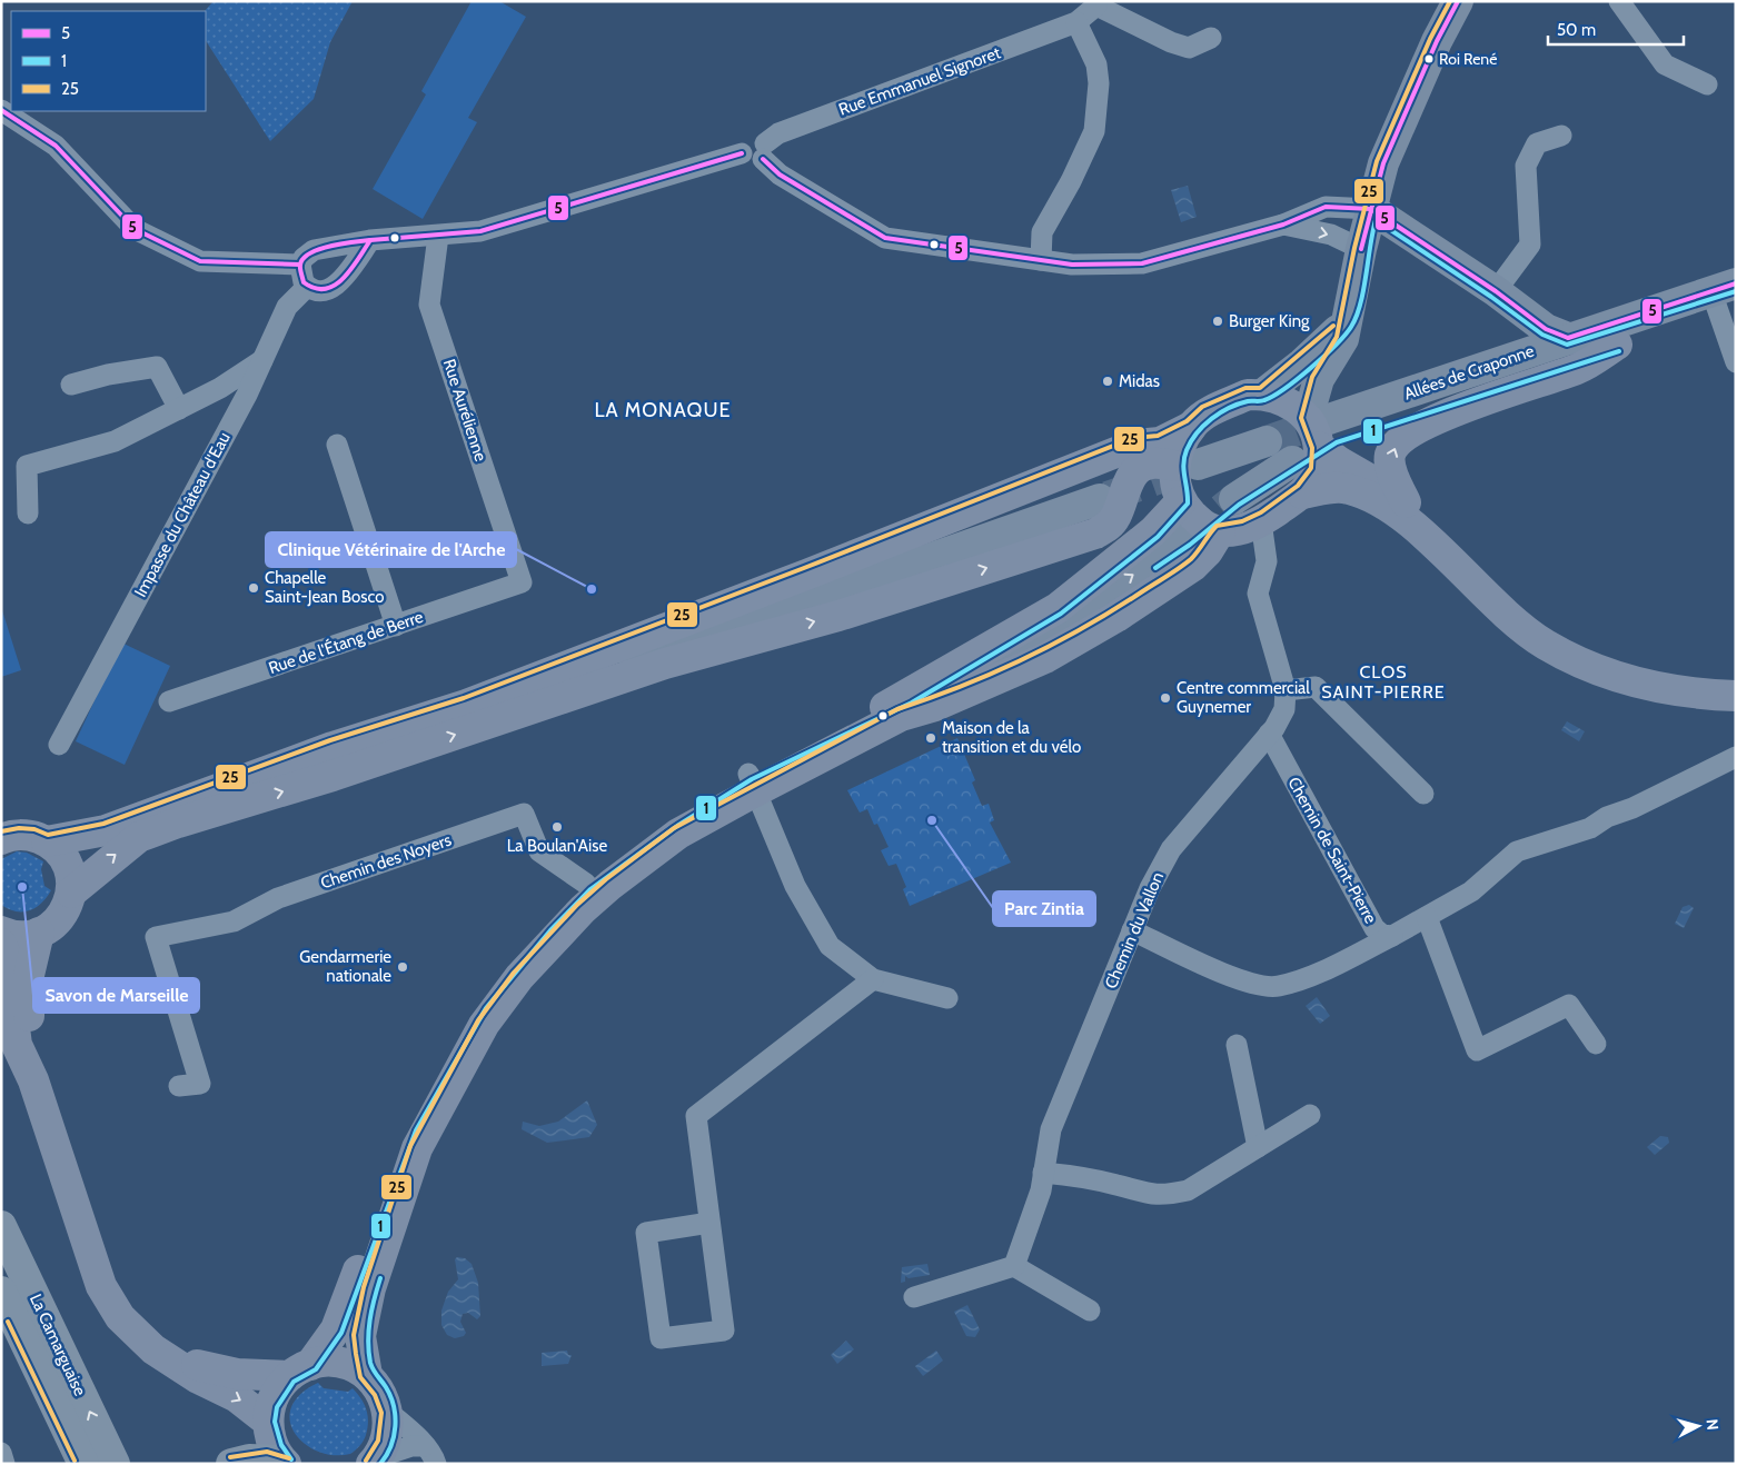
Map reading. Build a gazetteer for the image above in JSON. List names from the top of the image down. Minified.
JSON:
{"streets":{"highway":["La Camarguaise"],"main road":["Allées de Craponne"],"street":["Rue Emmanuel Signoret","Rue Aurélienne","Impasse du Château d'Eau","Rue de l'Étang de Berre","Chemin de Saint-Pierre","Chemin des Noyers","Chemin du Vallon"]},"crossings":[["Allées de Craponne","Chemin du Vallon"],["Rue Aurélienne","Rue de l'Étang de Berre"],["Chemin de Saint-Pierre","Chemin du Vallon"]],"districts":["LA MONAQUE","CLOS SAINT-PIERRE"],"places":["Roi René","Burger King","Midas","Chapelle Saint-Jean Bosco","Clinique Vétérinaire de l'Arche","Centre commercial Guynemer","Maison de la transition et du vélo","Parc Zintia","La Boulan'Aise","Savon de Marseille","Gendarmerie nationale"],"lines":["transit line 5","transit line 25","transit line 1"],"legend":["5","1","25"],"scale_bar":"50 m","north":"right"}
